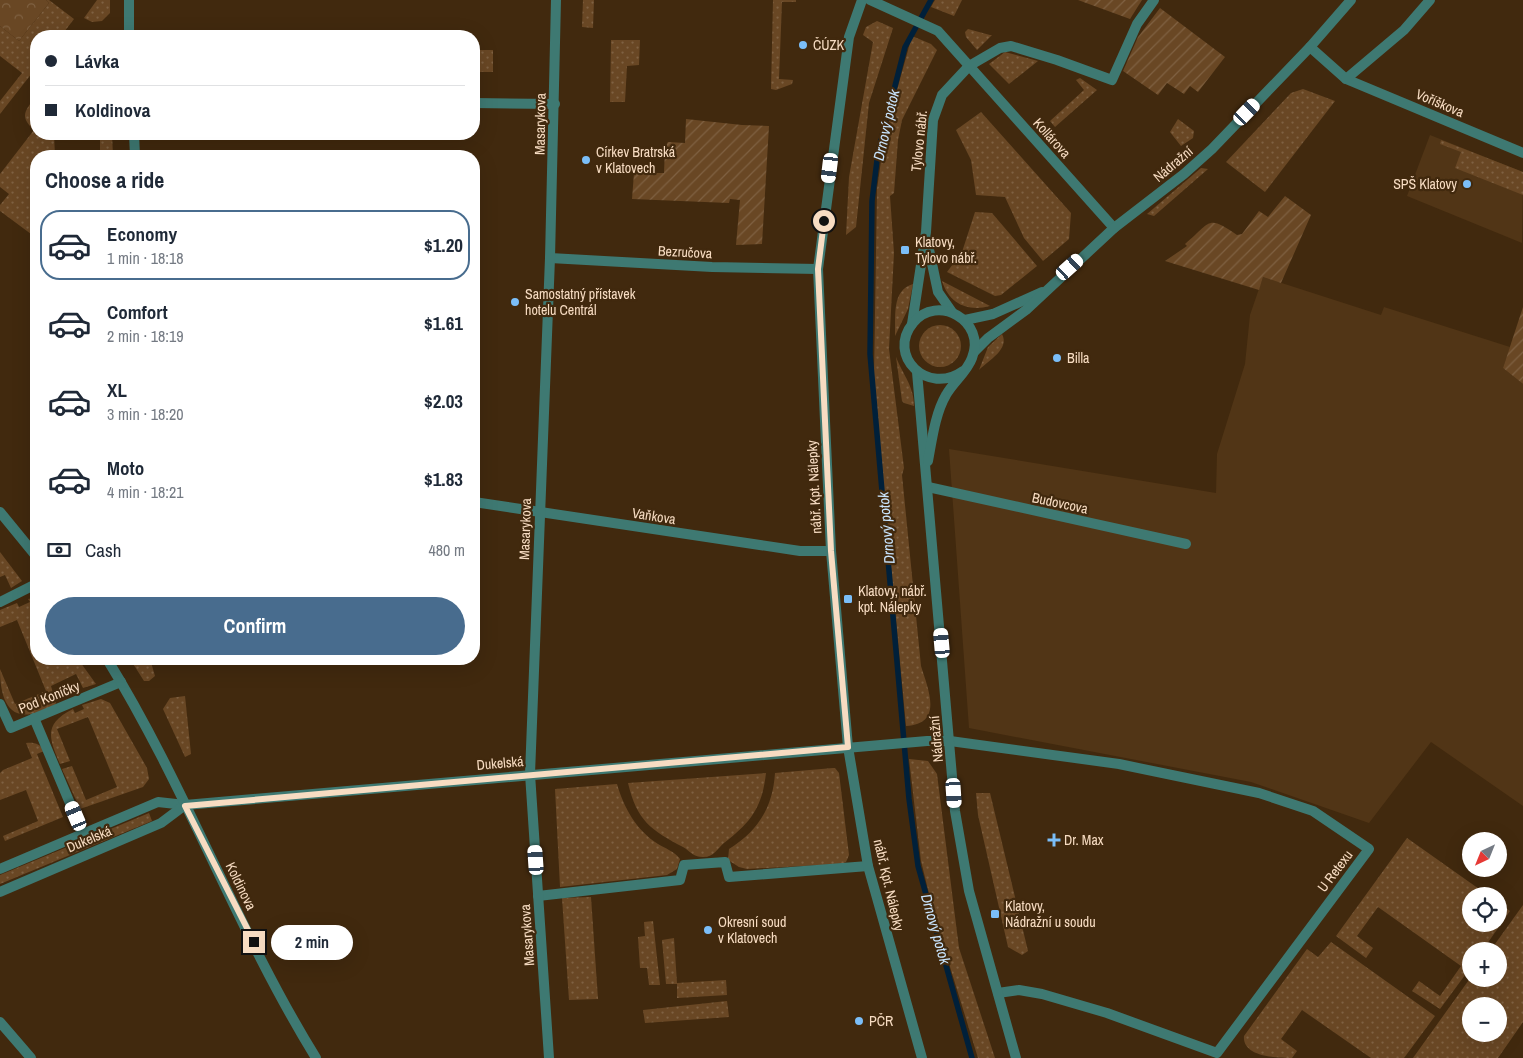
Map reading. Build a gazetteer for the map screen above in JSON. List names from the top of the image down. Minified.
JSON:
{"streets":{"street":["Voříškova","Masarykova","Kollárova","Tylovo nábř.","Nádražní","Bezručova","nábř. Kpt. Nálepky","Budovcova","Vaňkova","Pod Koníčky","Dukelská","U Retexu","Koldinova"]},"crossings":[["Voříškova","Nádražní"],["Masarykova","Bezručova"],["Masarykova","Vaňkova"],["Masarykova","Dukelská"],["Kollárova","Tylovo nábř."],["Kollárova","Nádražní"],["Tylovo nábř.","Nádražní"],["Nádražní","Budovcova"],["Nádražní","Dukelská"],["Nádražní","U Retexu"],["Bezručova","nábř. Kpt. Nálepky"],["nábř. Kpt. Nálepky","Vaňkova"],["nábř. Kpt. Nálepky","Dukelská"],["Dukelská","U Retexu"],["Dukelská","Koldinova"]],"water":["Drnový potok"],"places":{"other":["ČÚZK","Církev Bratrská v Klatovech","SPŠ Klatovy","Samostatný přístavek hotelu Centrál","Billa","Okresní soud v Klatovech","PČR"],"transit":["Klatovy, Tylovo nábř.","Klatovy, nábř. kpt. Nálepky","Klatovy, Nádražní u soudu"],"health":["Dr. Max"]},"north":"bottom left","page":{"banner":["Lávka","Koldinova"],"heading":"Choose a ride","list":[{"name":"Economy","note":"1 min · 18:18","value":"$1.20"},{"name":"Comfort","note":"2 min · 18:19","value":"$1.61"},{"name":"XL","note":"3 min · 18:20","value":"$2.03"},{"name":"Moto","note":"4 min · 18:21","value":"$1.83"}],"pay":["Cash","480 m"],"buttons":"Confirm","map_buttons":["+","−"],"bubble":"2 min"}}
